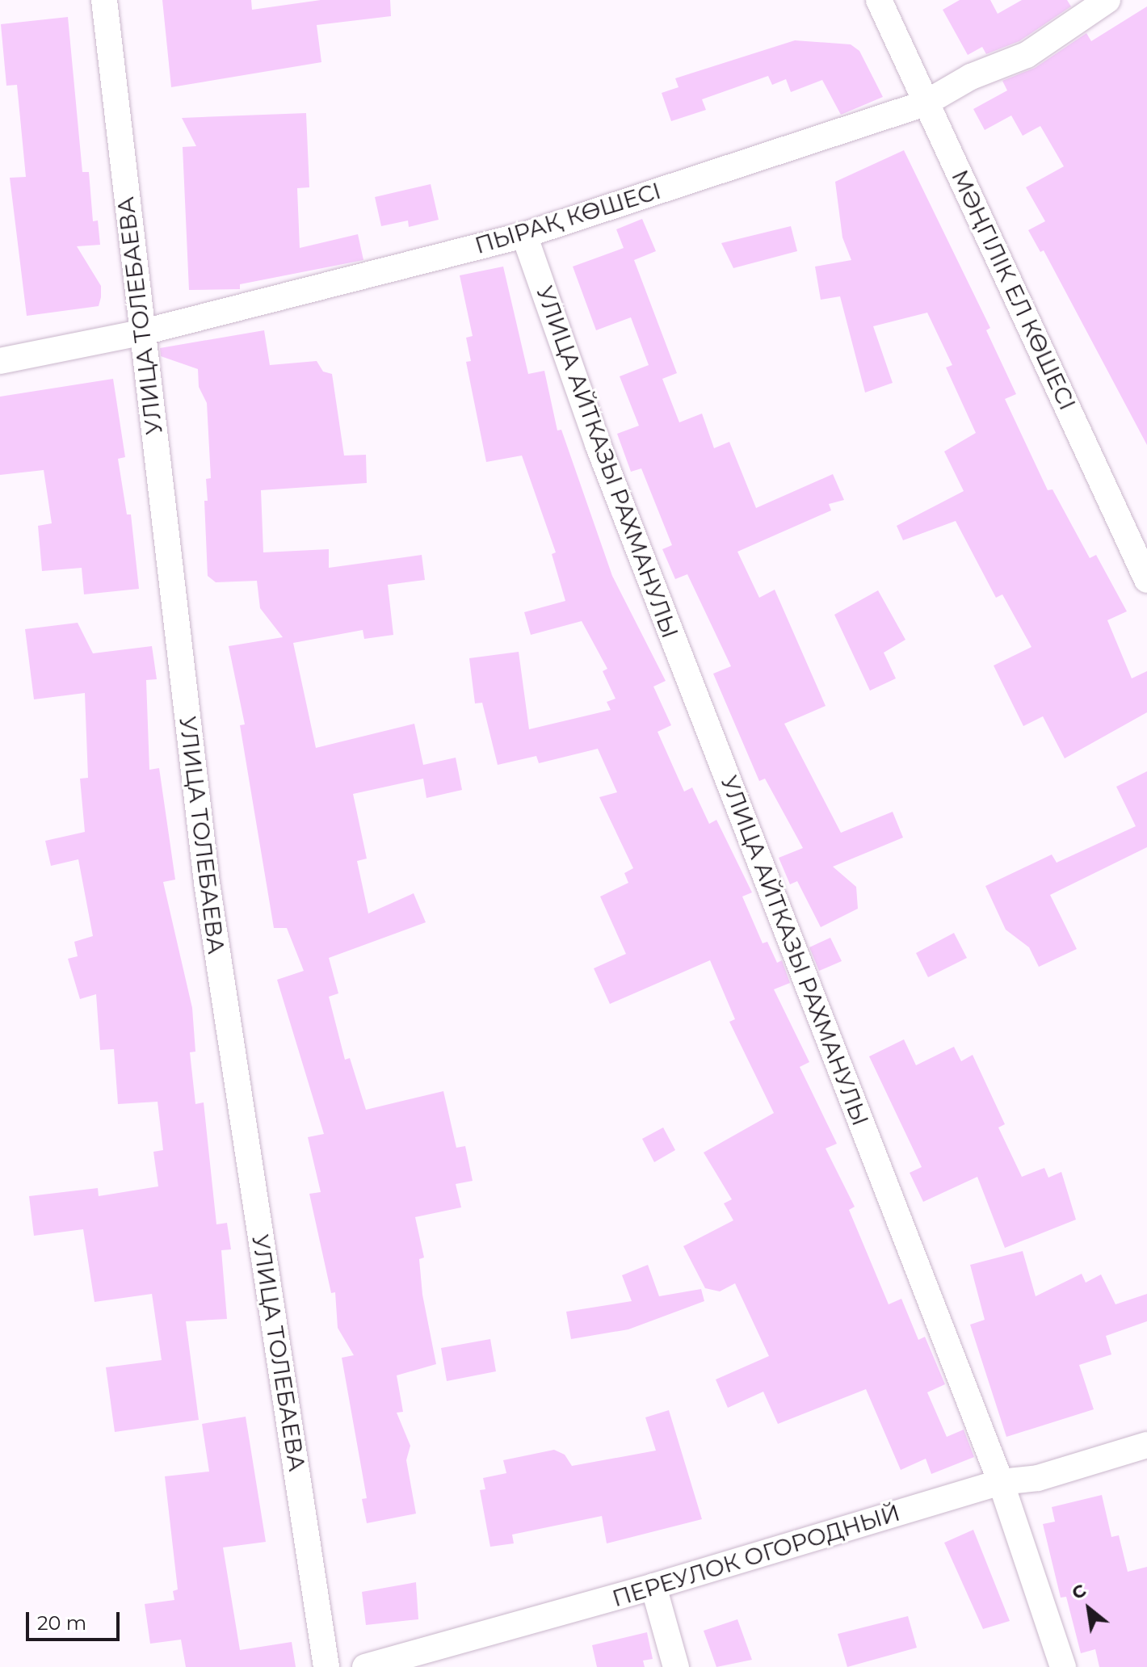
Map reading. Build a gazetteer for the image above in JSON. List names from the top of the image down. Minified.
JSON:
{"streets":{"street":["ПЫРАҚ КӨШЕСІ","МӘҢГІЛІК ЕЛ КӨШЕСІ","УЛИЦА ТОЛЕБАЕВА","УЛИЦА АЙТКАЗЫ РАХМАНУЛЫ","ПЕРЕУЛОК ОГОРОДНЫЙ"]},"crossings":[["ПЫРАҚ КӨШЕСІ","МӘҢГІЛІК ЕЛ КӨШЕСІ"],["ПЫРАҚ КӨШЕСІ","УЛИЦА ТОЛЕБАЕВА"],["ПЫРАҚ КӨШЕСІ","УЛИЦА АЙТКАЗЫ РАХМАНУЛЫ"],["УЛИЦА АЙТКАЗЫ РАХМАНУЛЫ","ПЕРЕУЛОК ОГОРОДНЫЙ"]],"scale_bar":"20 m","north":"top left"}
